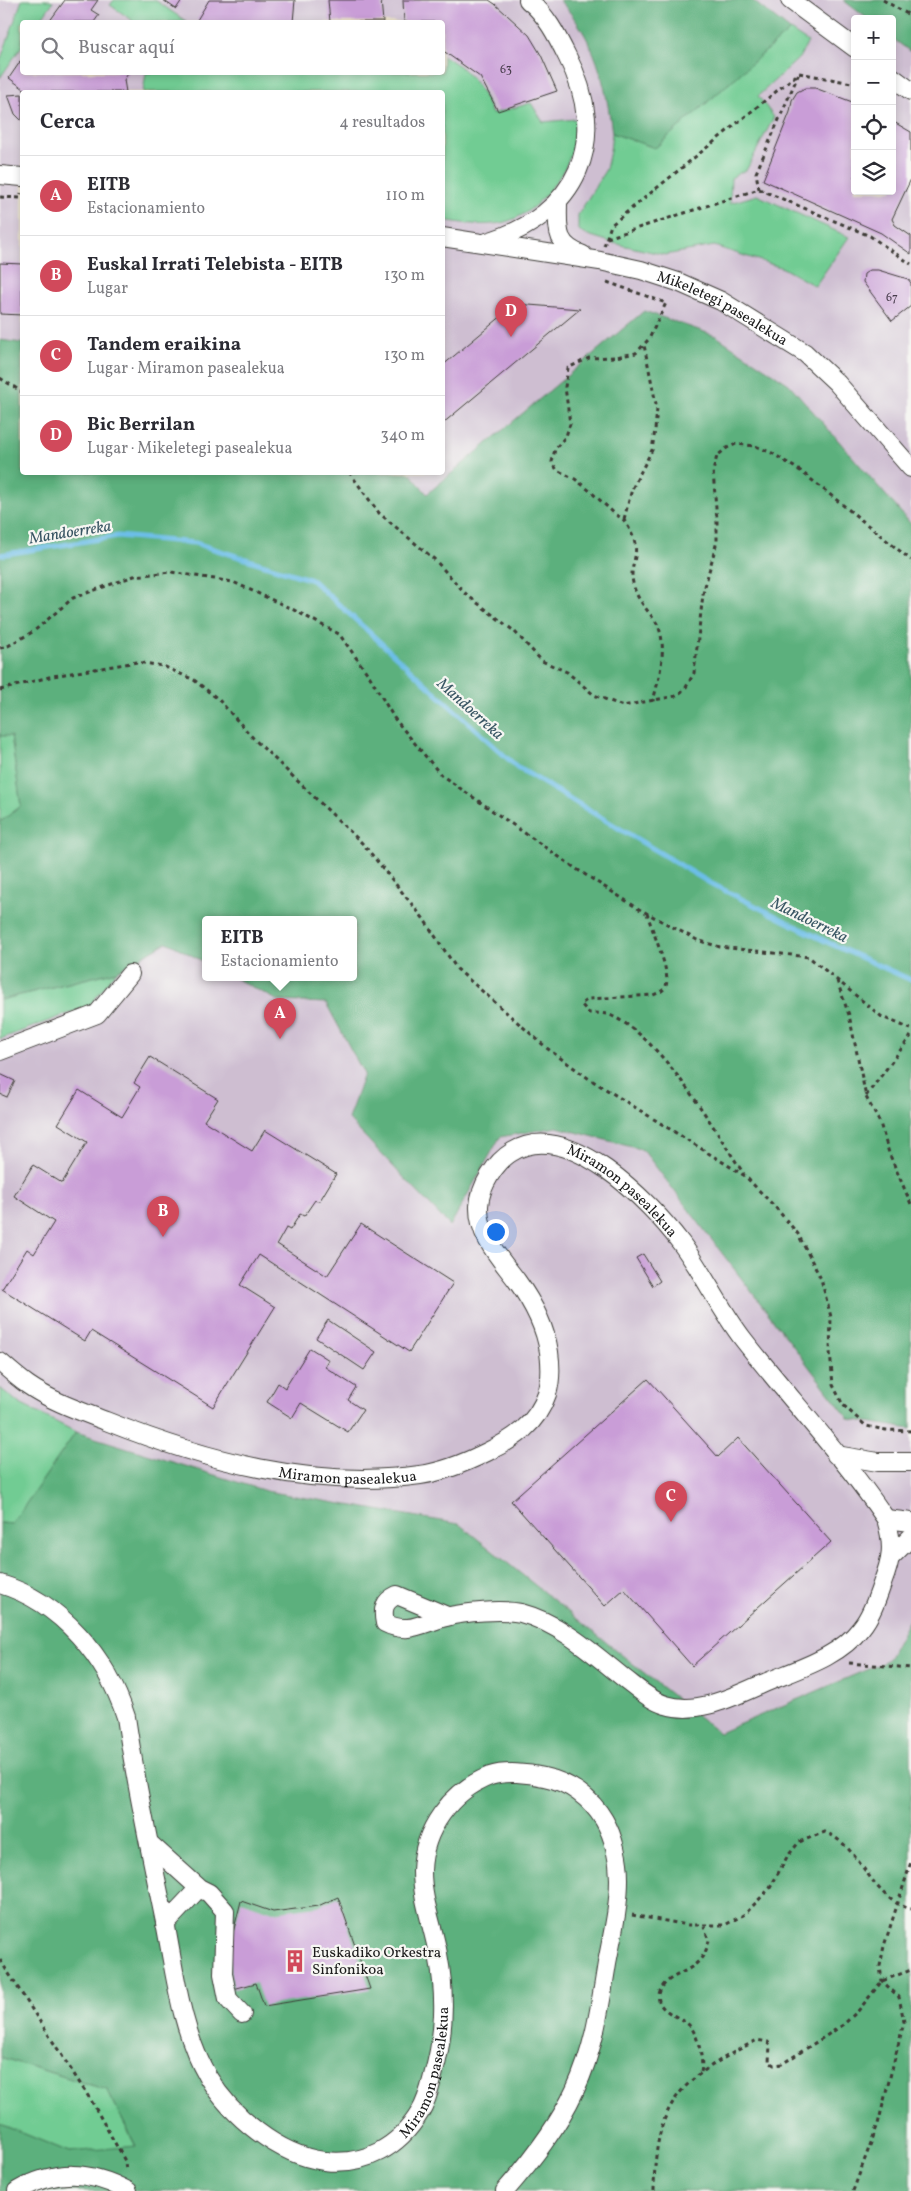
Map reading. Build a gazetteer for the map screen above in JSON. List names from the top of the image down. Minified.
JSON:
{"streets":{"street":["Mikeletegi pasealekua","Miramon pasealekua"]},"water":["Mandoerreka"],"places":{"building":["Euskadiko Orkestra Sinfonikoa"]},"house_numbers":["63","67"],"page":{"map_buttons":["+","−"],"search":"Buscar aquí","heading":["Cerca","4 resultados"],"list":[{"mark":"A","name":"EITB","note":"Estacionamiento","value":"110 m"},{"mark":"B","name":"Euskal Irrati Telebista - EITB","note":"Lugar","value":"130 m"},{"mark":"C","name":"Tandem eraikina","note":"Lugar · Miramon pasealekua","value":"130 m"},{"mark":"D","name":"Bic Berrilan","note":"Lugar · Mikeletegi pasealekua","value":"340 m"}],"pins":["D","A","B","C"],"popup":["EITB","Estacionamiento"]}}
